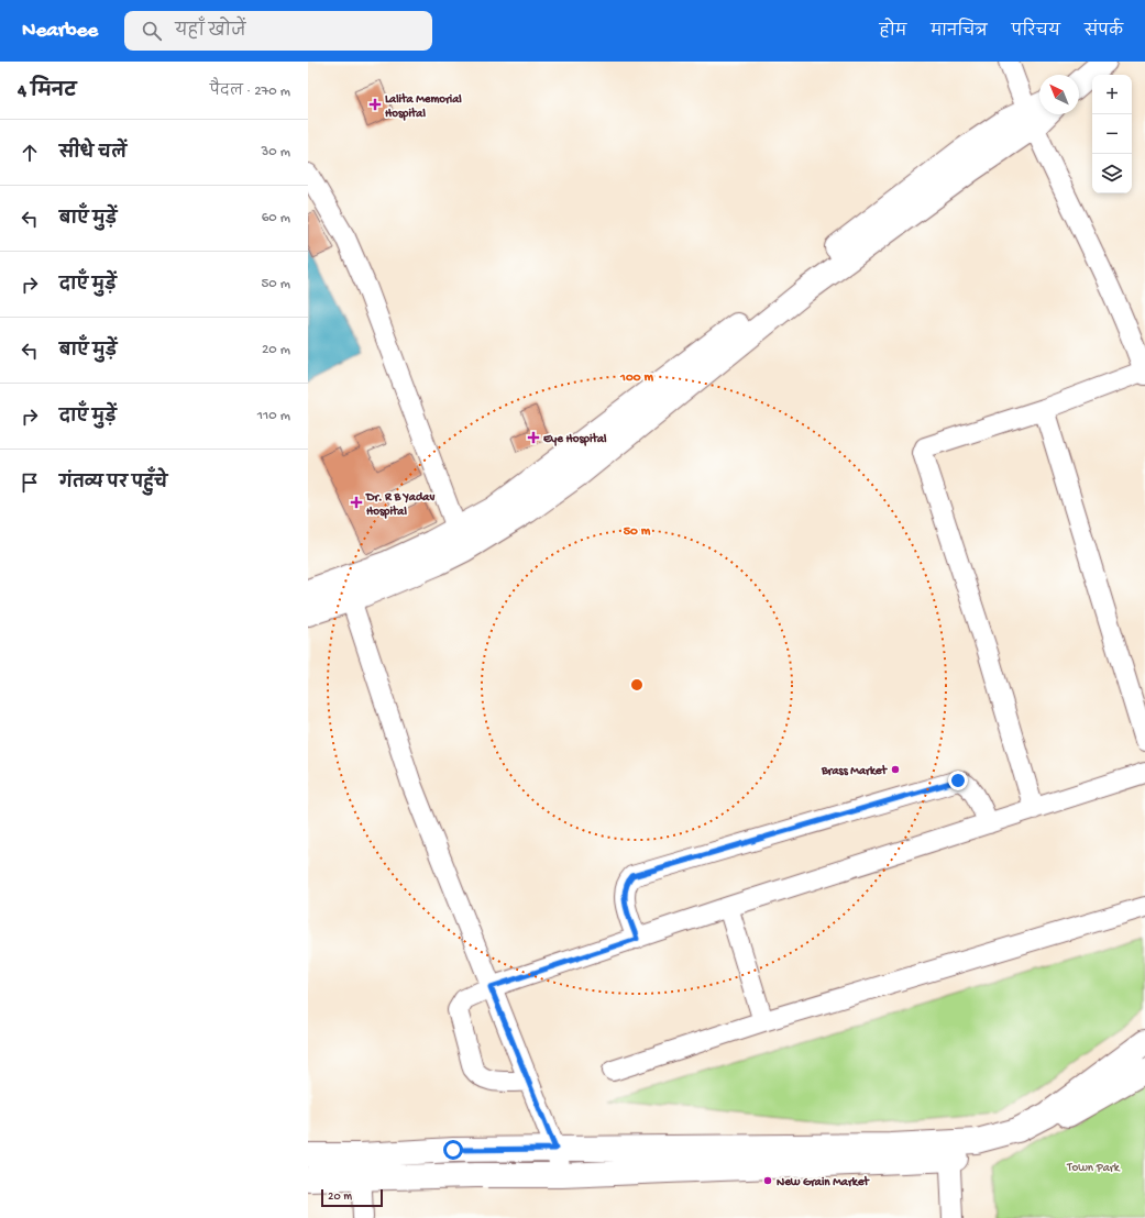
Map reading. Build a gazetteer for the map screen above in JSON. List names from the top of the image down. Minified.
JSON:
{"parks":["Town Park"],"places":{"health":["Lalita Memorial Hospital","Eye Hospital","Dr. R B Yadav Hospital"],"other":["Brass Market","New Grain Market"]},"scale_bar":"20 m","north":"top left","page":{"header":"Nearbee","search":"यहाँ खोजें","nav":["होम","मानचित्र","परिचय","संपर्क"],"heading":["4 मिनट","पैदल · 270 m"],"map_buttons":["+","−"],"list":[["सीधे चलें","30 m"],["बाएँ मुड़ें","60 m"],["दाएँ मुड़ें","50 m"],["बाएँ मुड़ें","20 m"],["दाएँ मुड़ें","110 m"],"गंतव्य पर पहुँचे"],"scale":"20 m"},"rings":["100 m","50 m"]}
